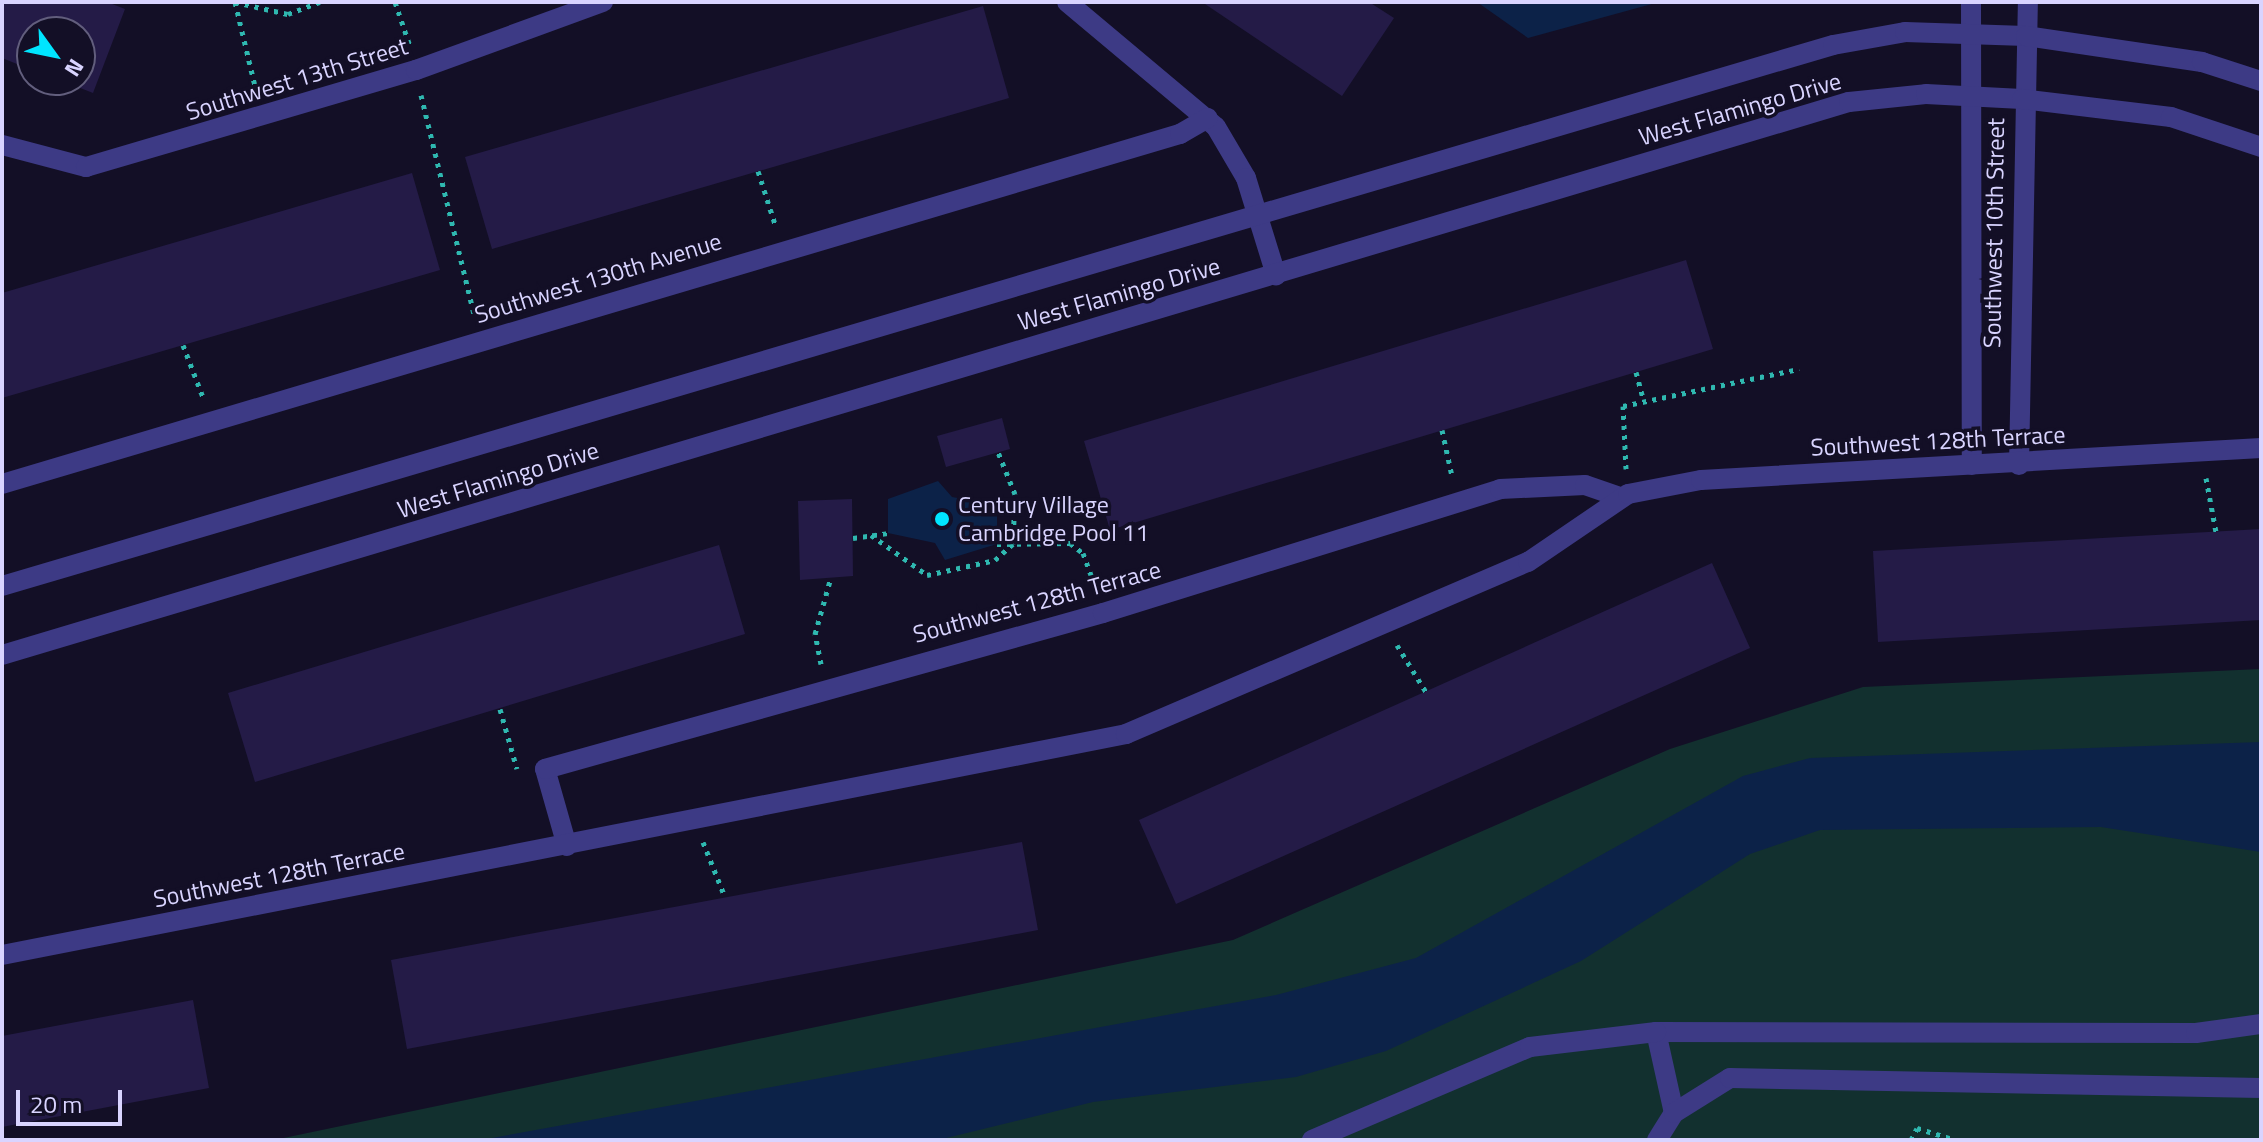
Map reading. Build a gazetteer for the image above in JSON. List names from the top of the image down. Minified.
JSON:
{"streets":{"street":["Southwest 13th Street","West Flamingo Drive","Southwest 10th Street","Southwest 130th Avenue","Southwest 128th Terrace"]},"crossings":[["West Flamingo Drive","Southwest 10th Street"],["Southwest 10th Street","Southwest 128th Terrace"]],"places":["Century Village Cambridge Pool 11"],"scale_bar":"20 m","north":"bottom right"}
